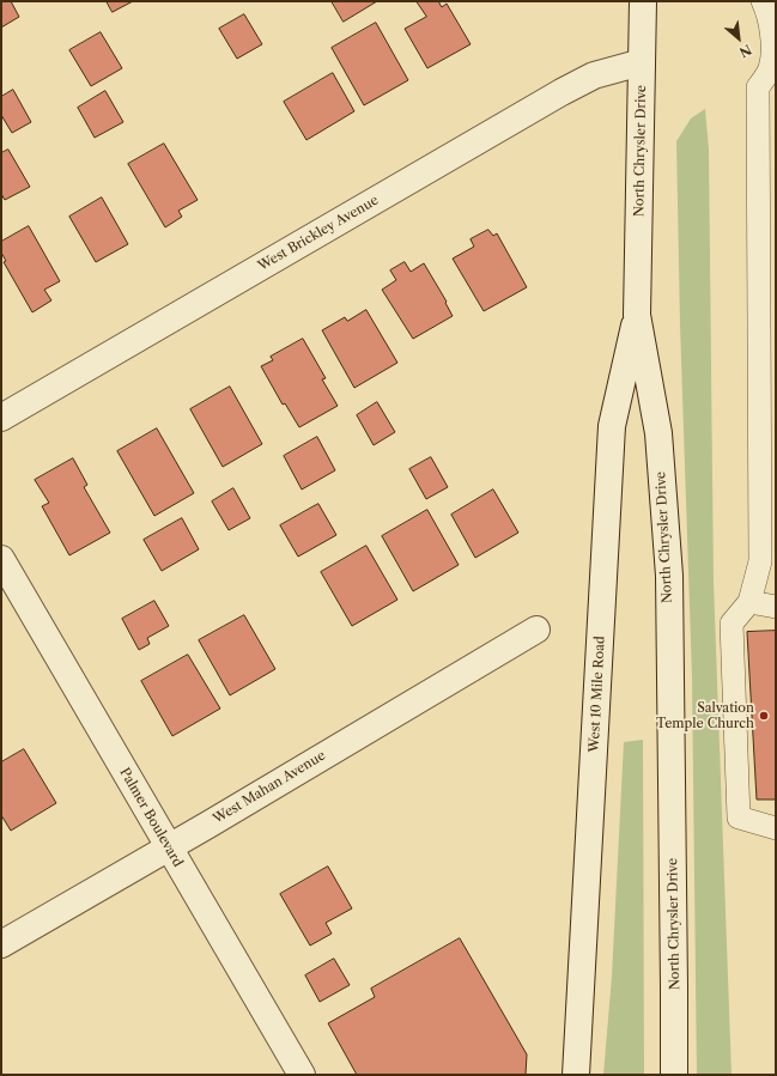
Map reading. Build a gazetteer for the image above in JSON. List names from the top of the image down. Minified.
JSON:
{"streets":{"street":["North Chrysler Drive","West Brickley Avenue","West 10 Mile Road","West Mahan Avenue","Palmer Boulevard"]},"crossings":[["North Chrysler Drive","West Brickley Avenue"],["North Chrysler Drive","West 10 Mile Road"],["West Mahan Avenue","Palmer Boulevard"]],"places":["Salvation Temple Church"],"north":"bottom right"}
